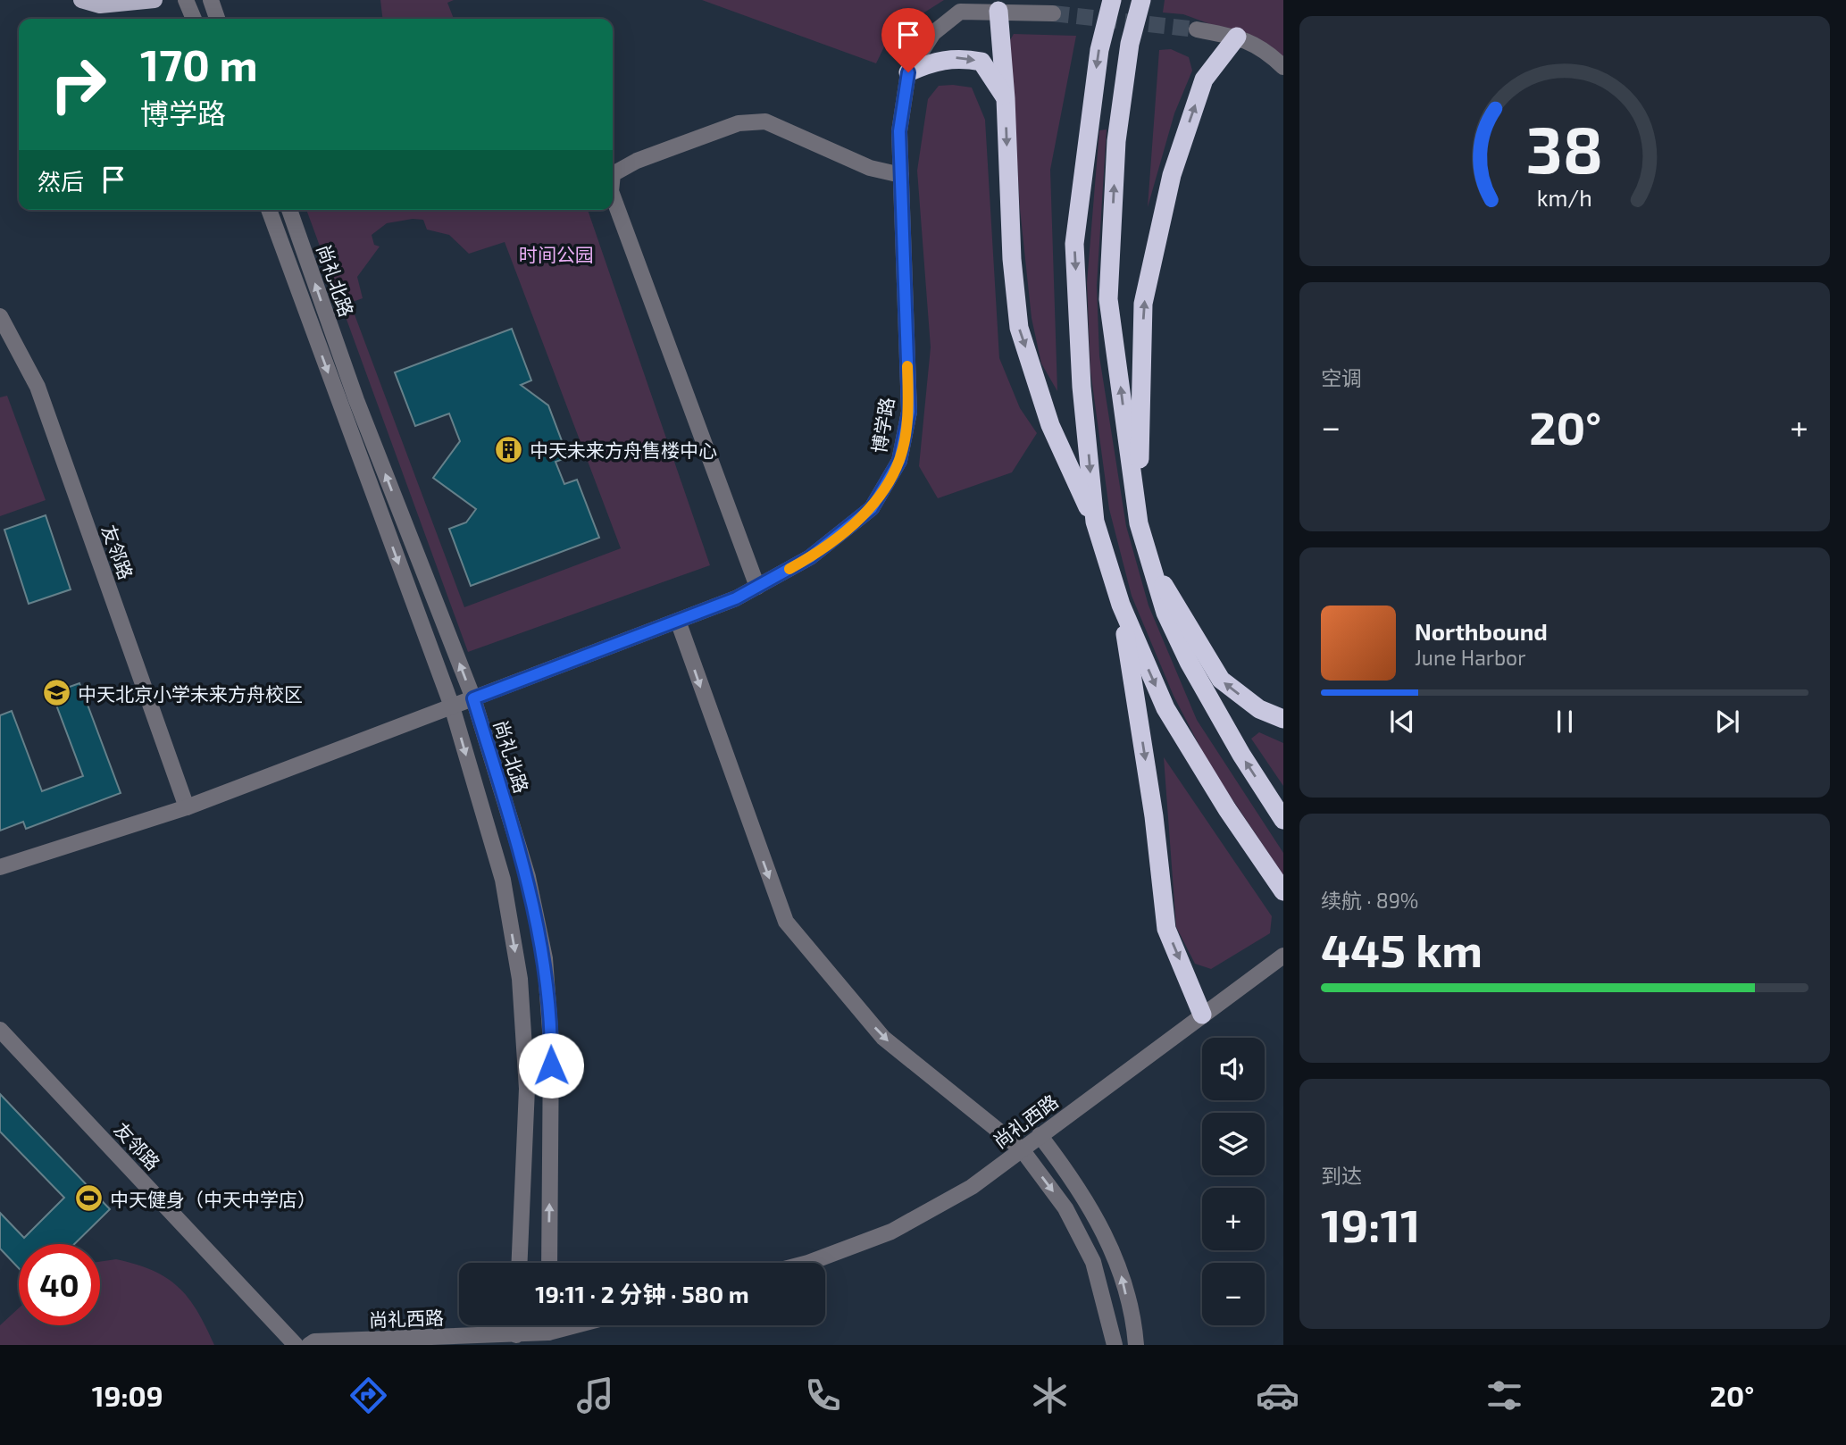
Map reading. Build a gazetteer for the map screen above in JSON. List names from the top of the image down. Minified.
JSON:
{"streets":{"street":["尚礼北路","博学路","友邻路","尚礼西路"]},"crossings":[["尚礼北路","博学路"]],"parks":["时间公园"],"places":{"building":["中天未来方舟售楼中心"],"school or university":["中天北京小学未来方舟校区"],"sports":["中天健身（中天中学店）"]},"page":{"turn":["170 m","博学路"],"then":"然后","tile":["空调",["续航 · 89%","445 km"],["到达","19:11"]],"heat":["−","20°","+"],"song":["Northbound","June Harbor"],"map_buttons":["+","−"],"limit":"40","trip":"19:11 · 2 分钟 · 580 m","tabs":["19:09","20°"],"gauge":["38","km/h"]}}
